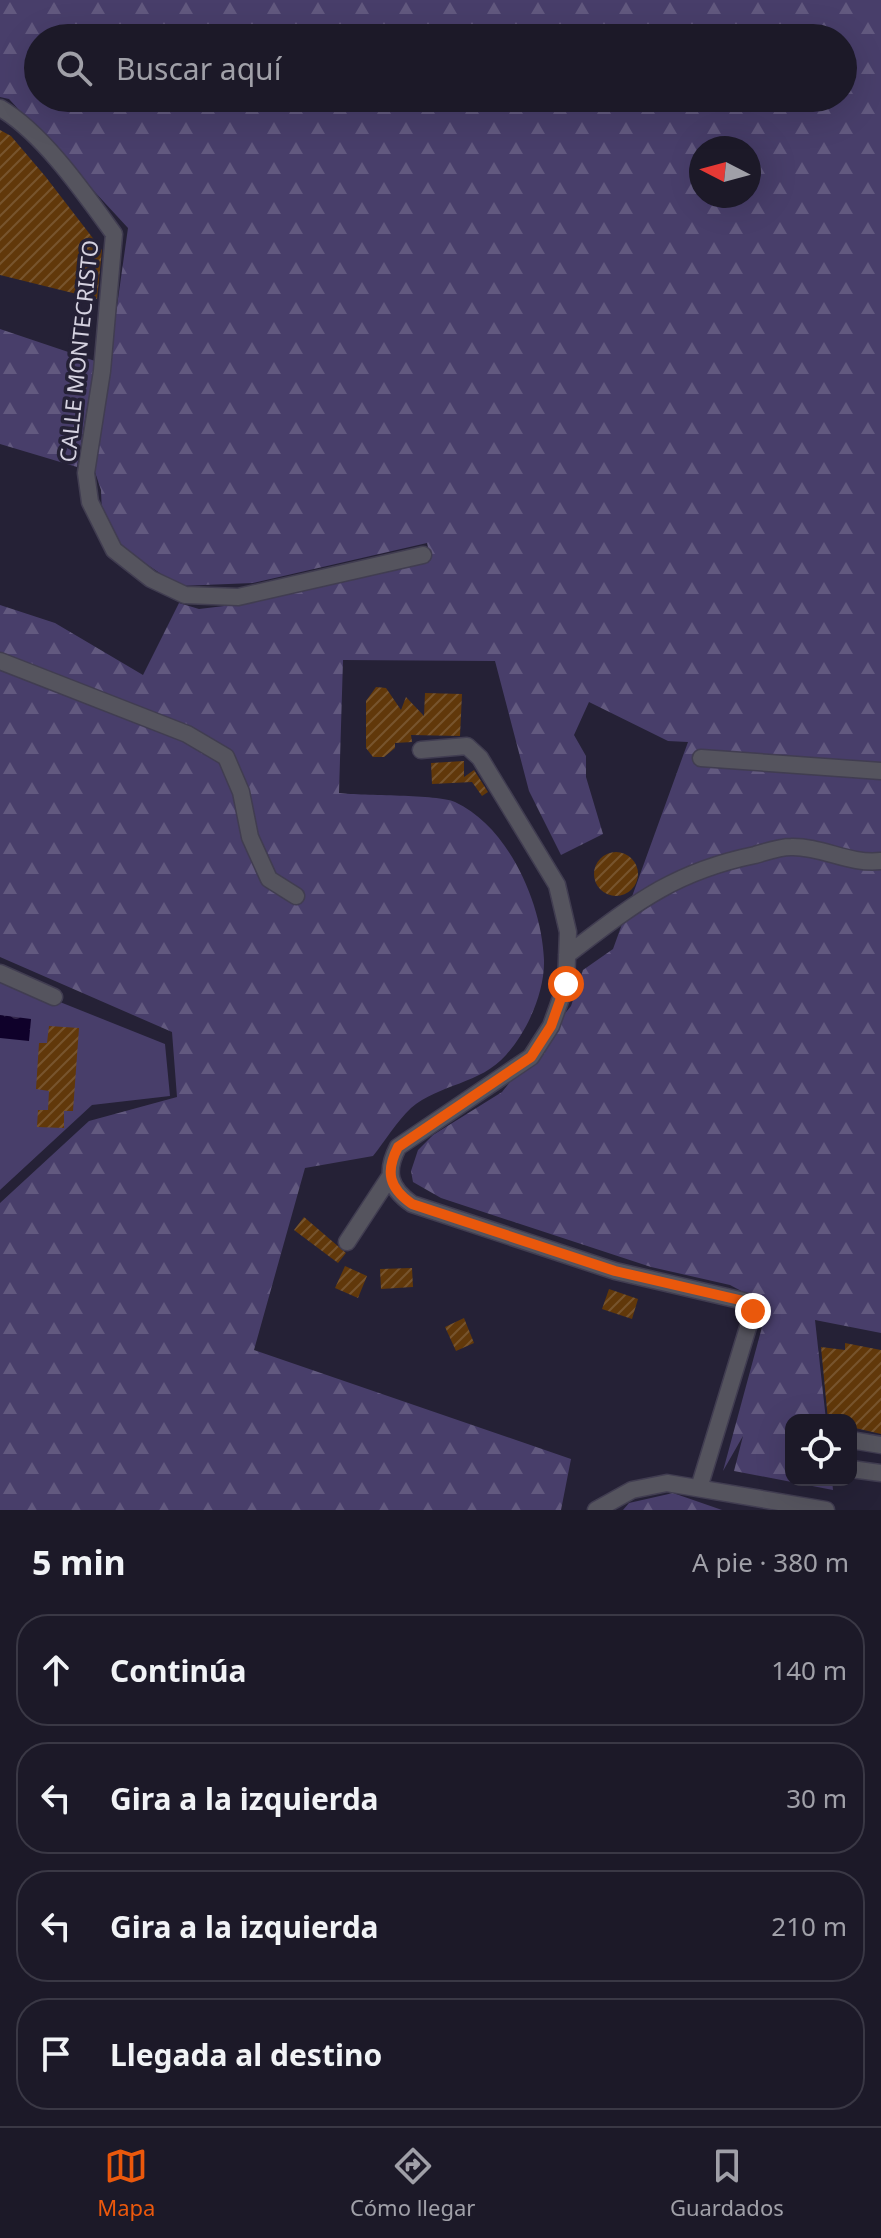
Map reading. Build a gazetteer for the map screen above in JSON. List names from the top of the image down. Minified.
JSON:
{"streets":{"street":["CALLE MONTECRISTO"]},"north":"left","page":{"search":"Buscar aquí","heading":["5 min","A pie · 380 m"],"list":[["Continúa","140 m"],["Gira a la izquierda","30 m"],["Gira a la izquierda","210 m"],"Llegada al destino"],"nav":["Mapa","Cómo llegar","Guardados"]}}
